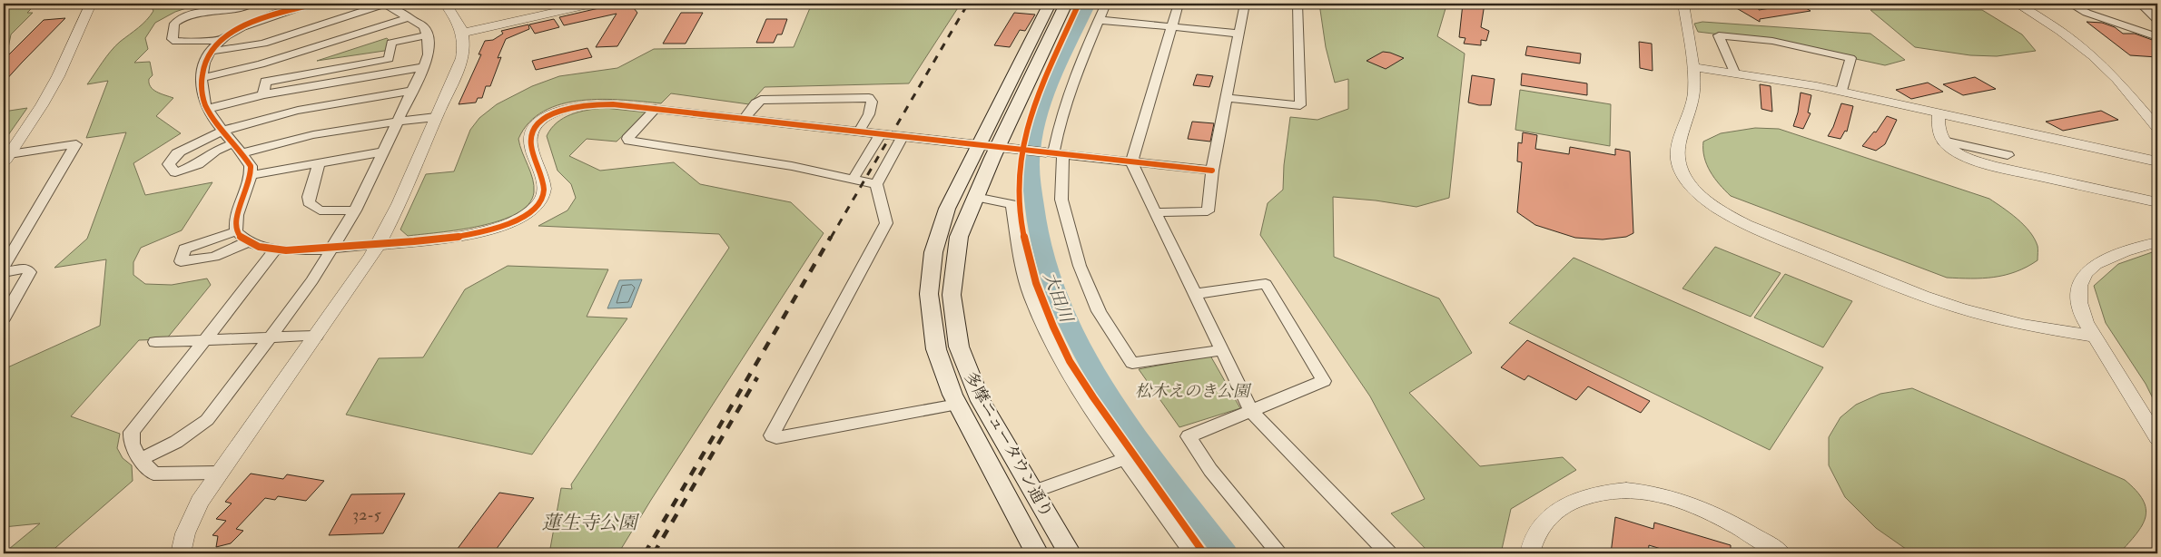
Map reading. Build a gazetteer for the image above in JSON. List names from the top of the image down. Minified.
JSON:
{"streets":{"main road":["多摩ニュータウン通り"]},"water":["大田川"],"parks":["松木えのき公園","蓮生寺公園"],"house_numbers":["32-5"]}
